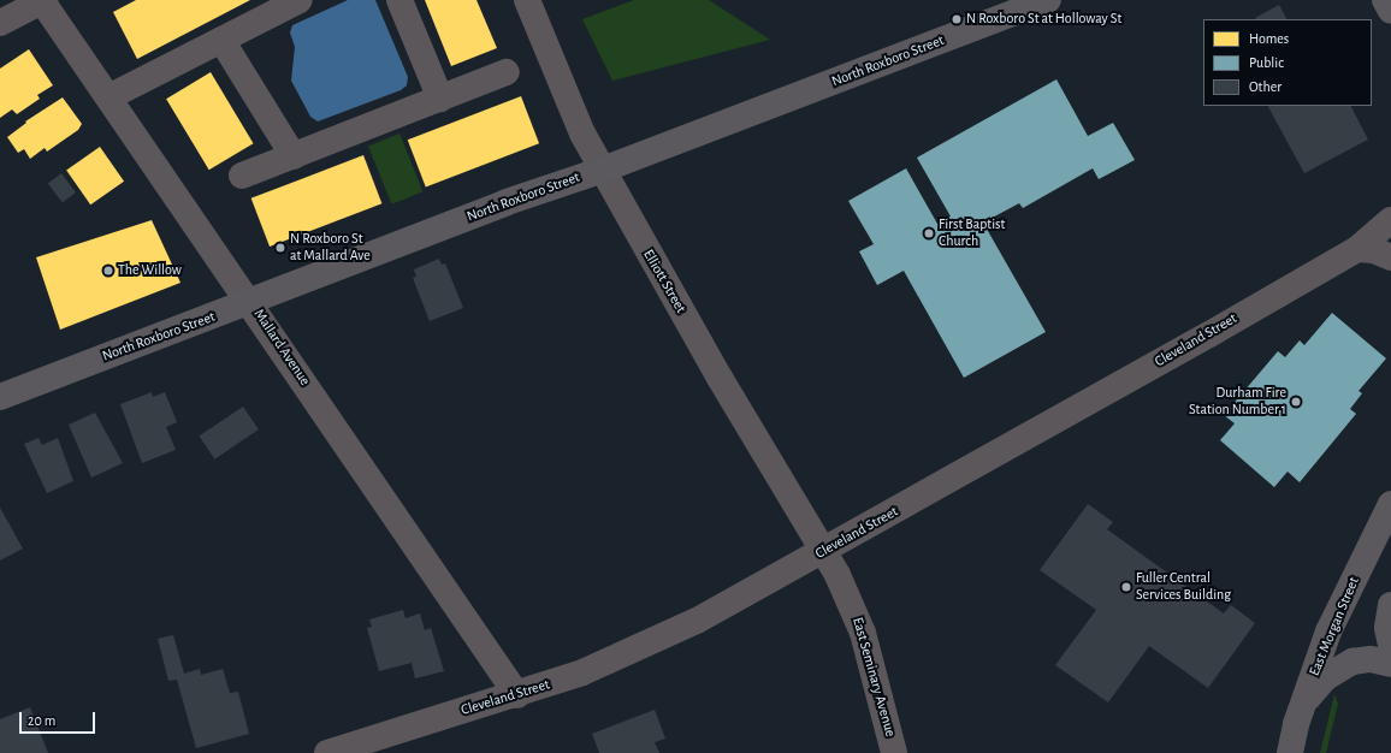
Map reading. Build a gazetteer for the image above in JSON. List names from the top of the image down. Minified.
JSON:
{"streets":{"main road":["North Roxboro Street","East Morgan Street"],"street":["Elliott Street","Cleveland Street","Mallard Avenue","East Seminary Avenue"]},"crossings":[["North Roxboro Street","Elliott Street"],["North Roxboro Street","Mallard Avenue"],["Elliott Street","Cleveland Street"],["Elliott Street","East Seminary Avenue"],["Cleveland Street","Mallard Avenue"],["Cleveland Street","East Seminary Avenue"]],"places":["N Roxboro St at Holloway St","First Baptist Church","N Roxboro St at Mallard Ave","The Willow","Durham Fire Station Number 1","Fuller Central Services Building"],"legend":["Homes","Public","Other"],"scale_bar":"20 m"}
